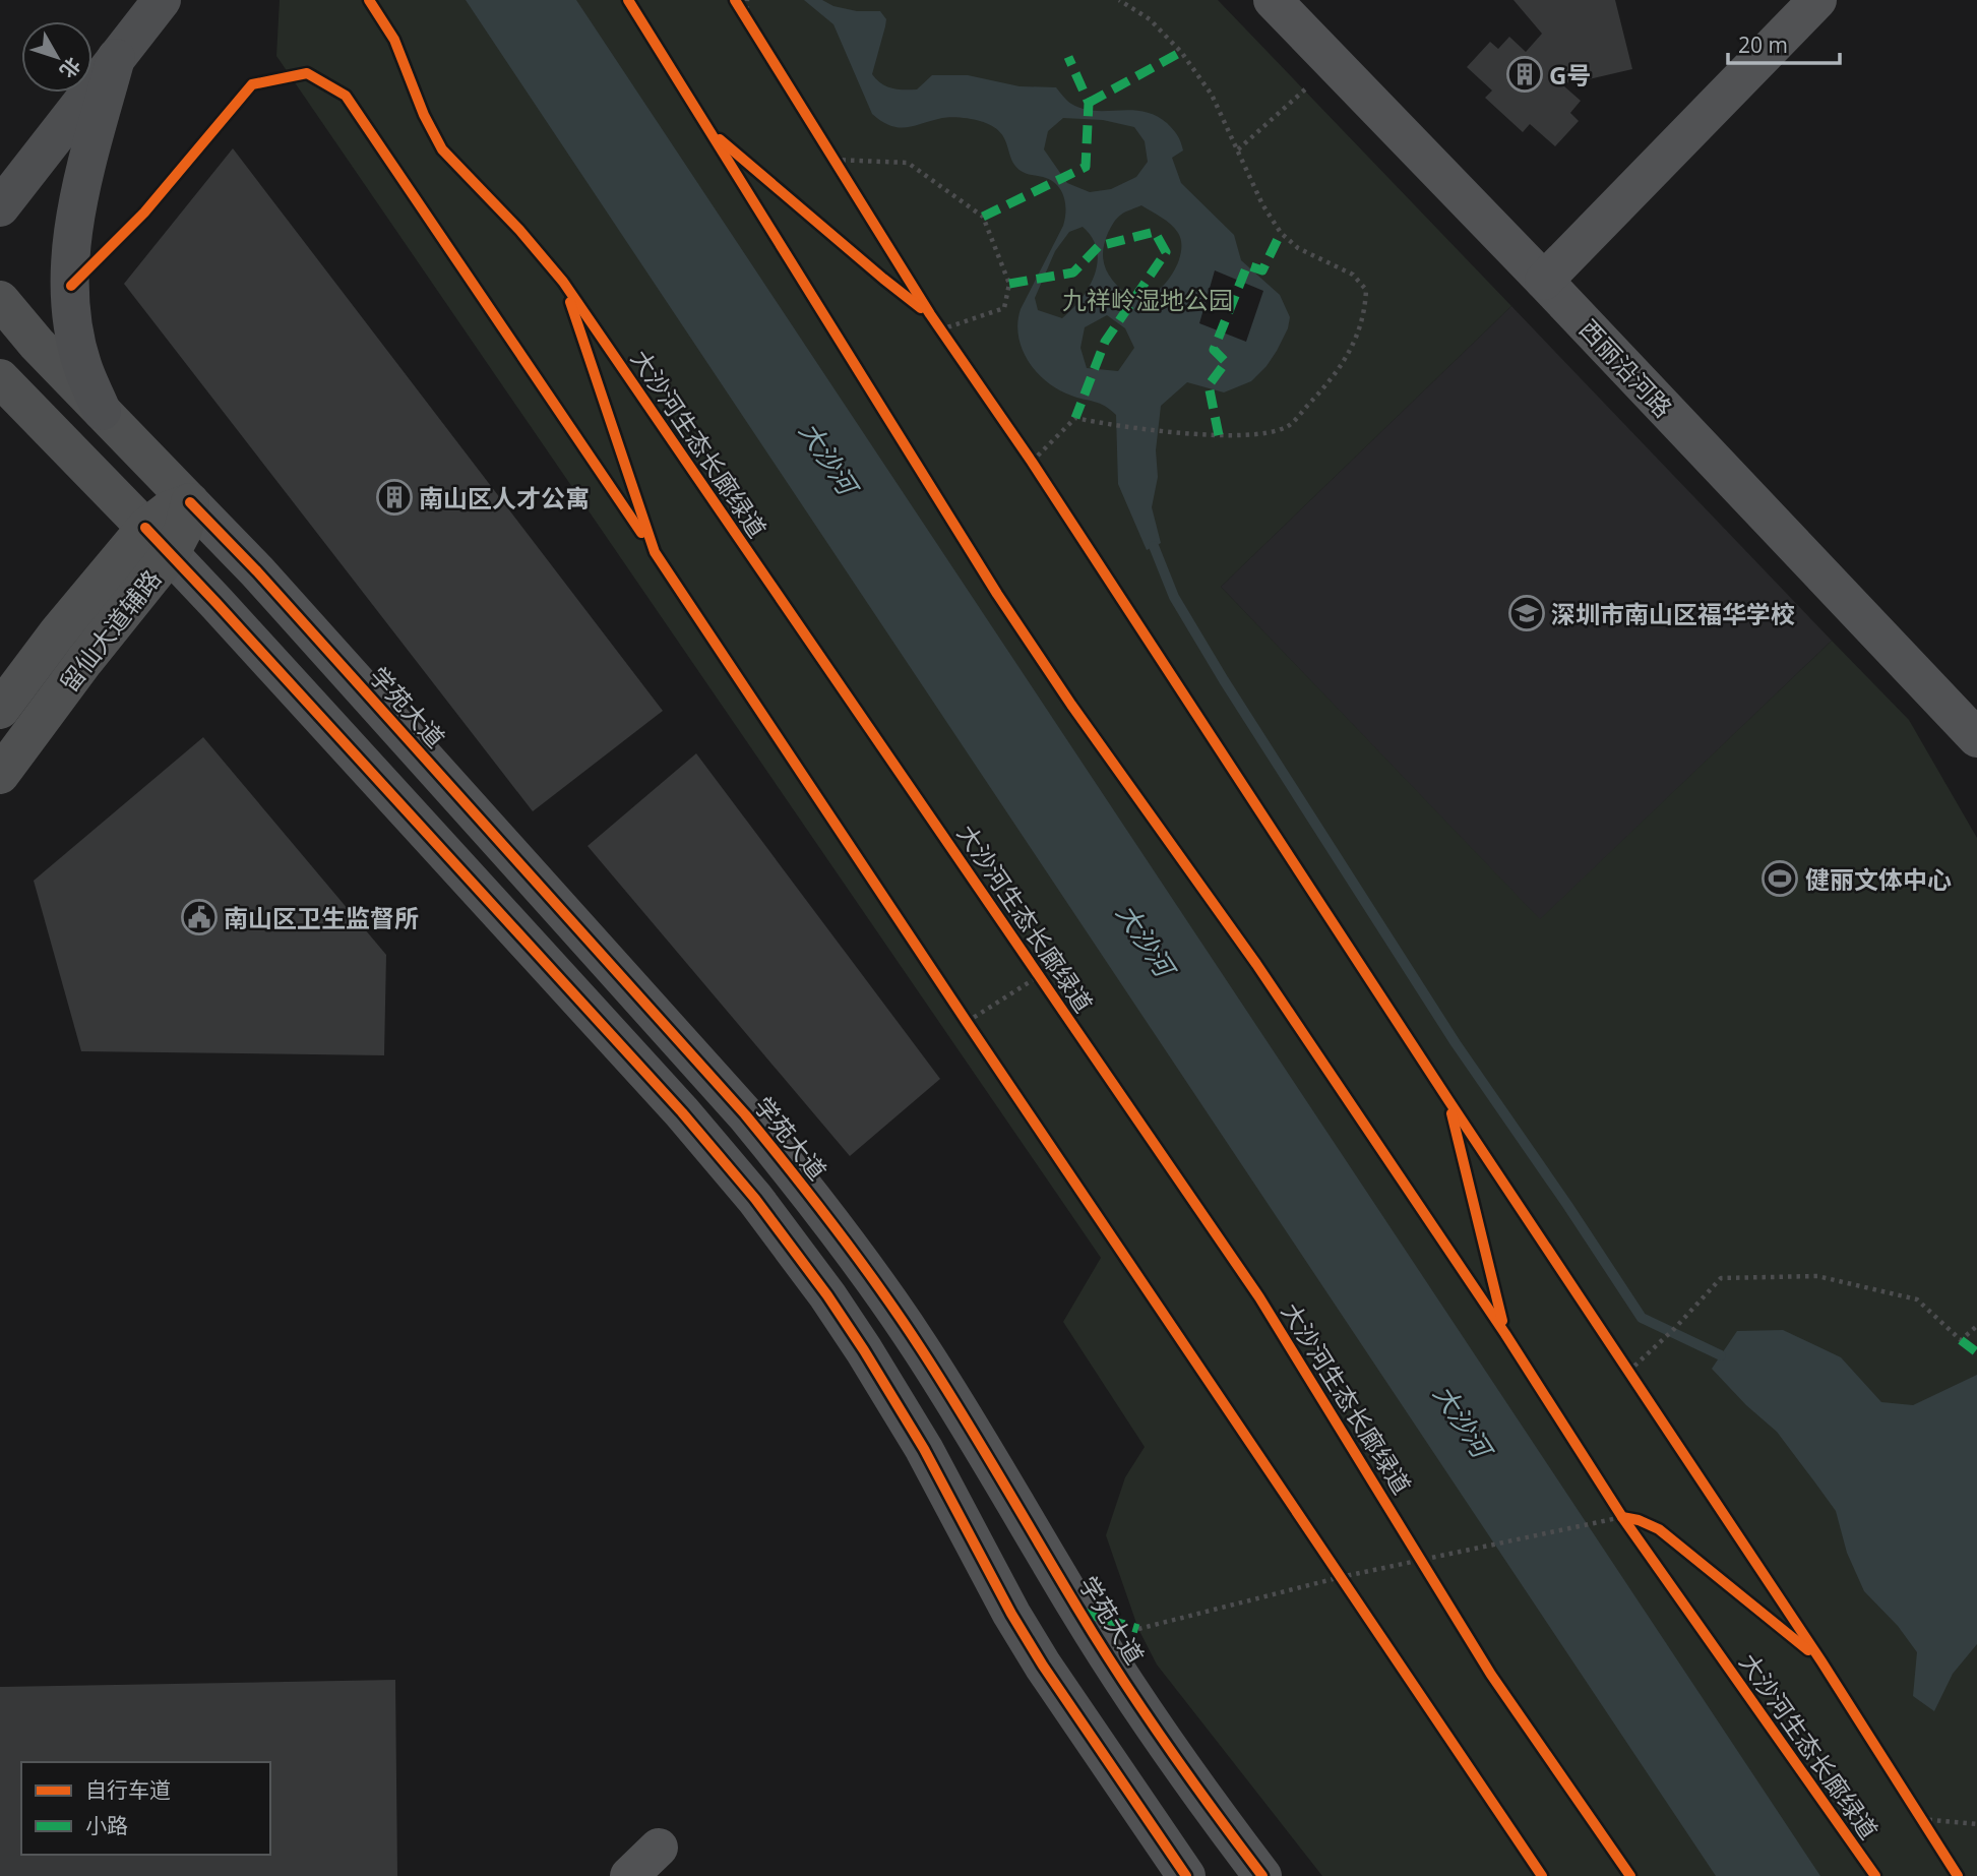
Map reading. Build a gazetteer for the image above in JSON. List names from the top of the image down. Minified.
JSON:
{"streets":{"main road":["留仙大道辅路","学苑大道"],"street":["西丽沿河路"],"cycle path":["大沙河生态长廊绿道"]},"crossings":[["留仙大道辅路","学苑大道"]],"water":["大沙河"],"parks":["九祥岭湿地公园"],"places":{"building":["G号","南山区人才公寓"],"school or university":["深圳市南山区福华学校"],"sports":["健丽文体中心"],"public building":["南山区卫生监督所"]},"legend":["自行车道","小路"],"scale_bar":"20 m","north":"bottom right"}
